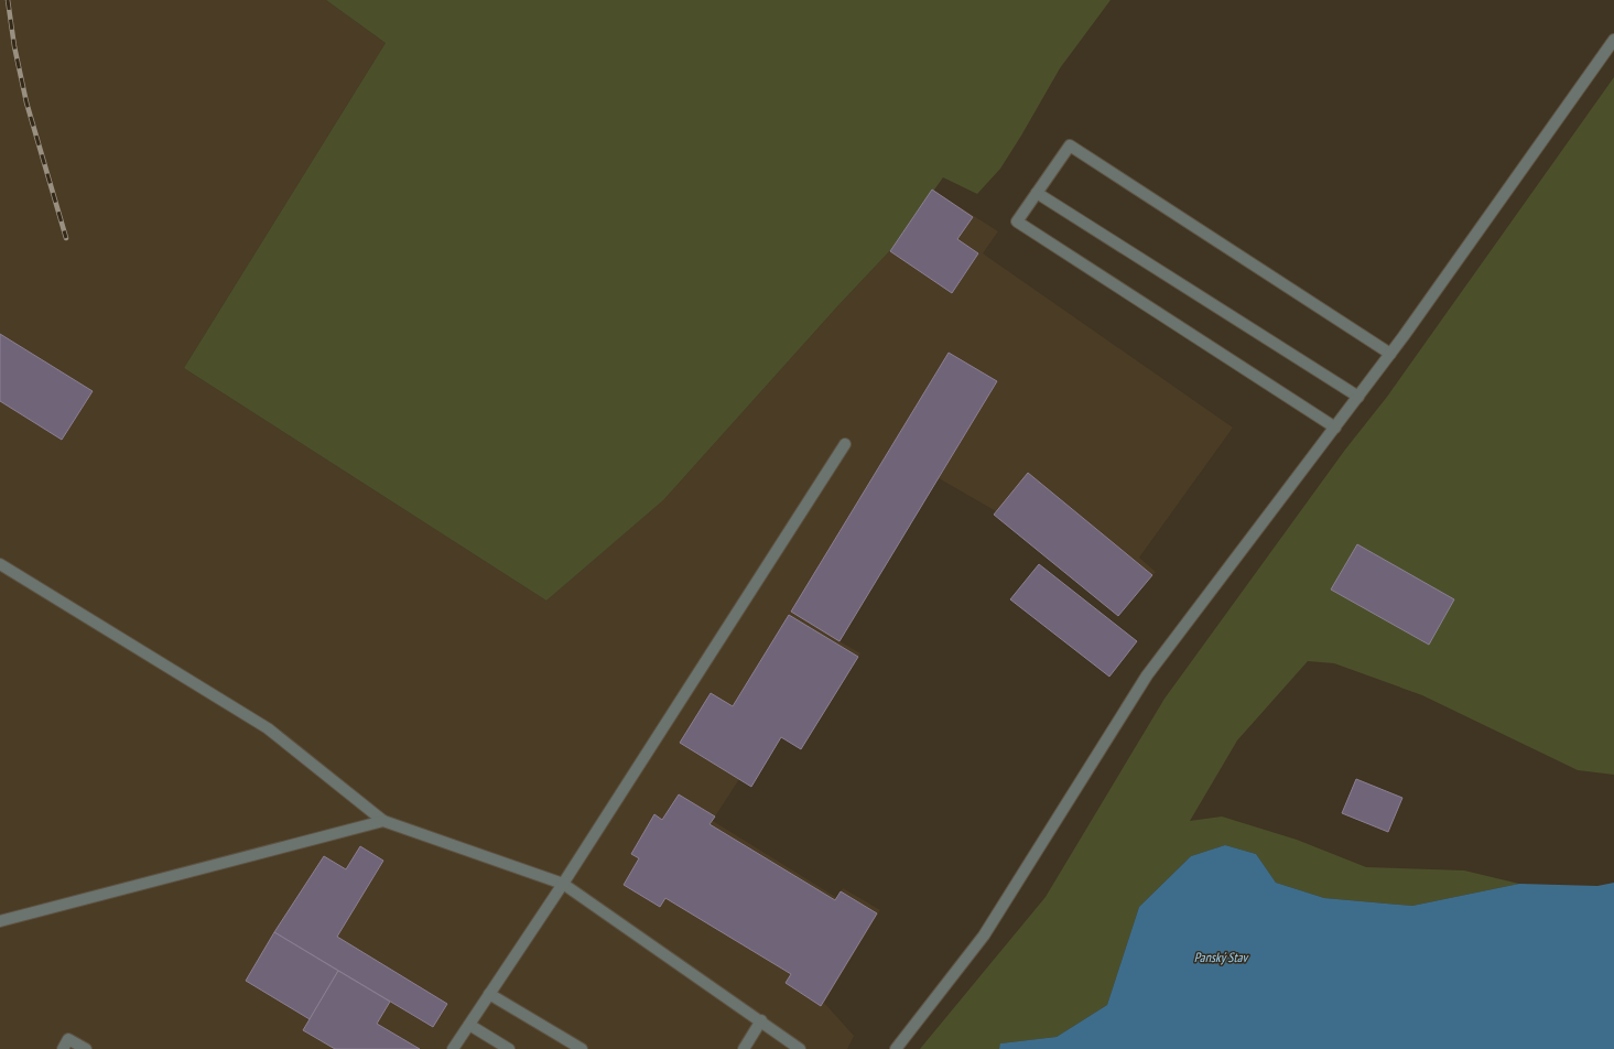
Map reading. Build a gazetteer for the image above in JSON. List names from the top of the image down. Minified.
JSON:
{"water":["Panský Stav"]}
